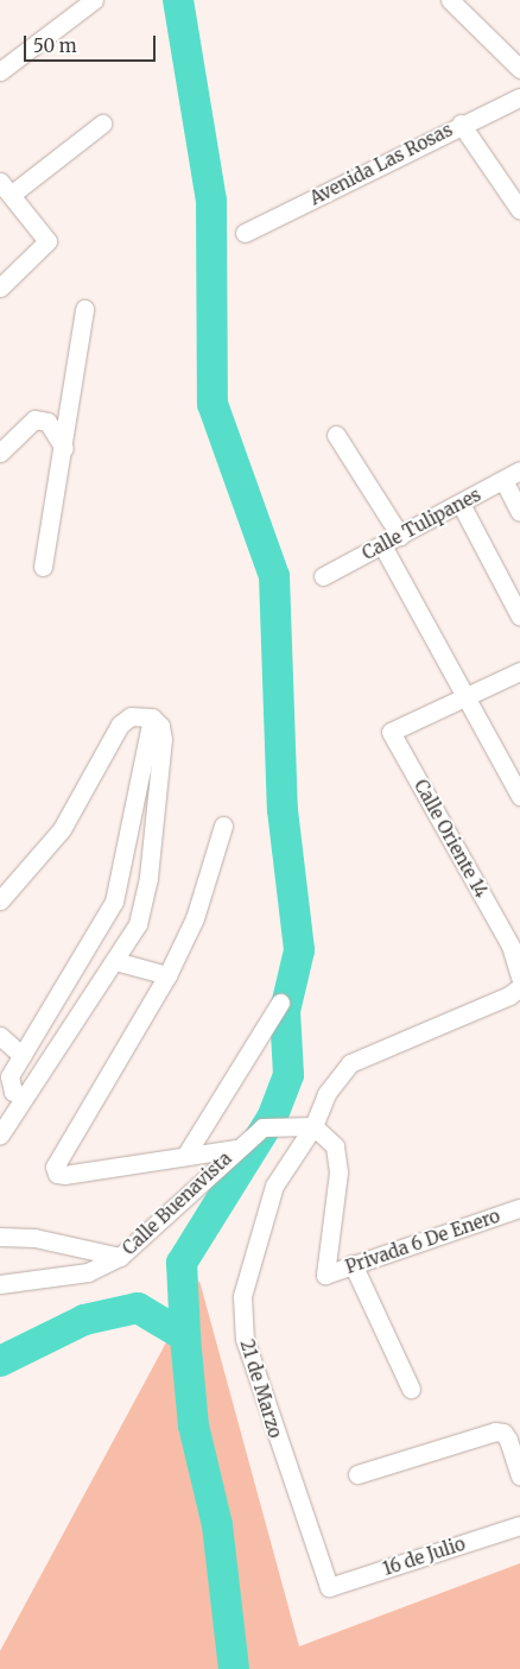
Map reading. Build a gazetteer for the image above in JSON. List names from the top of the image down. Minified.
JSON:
{"streets":{"street":["Avenida Las Rosas","Calle Tulipanes","Calle Oriente 14","Calle Buenavista","Privada 6 De Enero","21 de Marzo","16 de Julio"]},"crossings":[["Calle Buenavista","Privada 6 De Enero"],["Calle Buenavista","21 de Marzo"],["Privada 6 De Enero","21 de Marzo"],["21 de Marzo","16 de Julio"]],"scale_bar":"50 m"}
